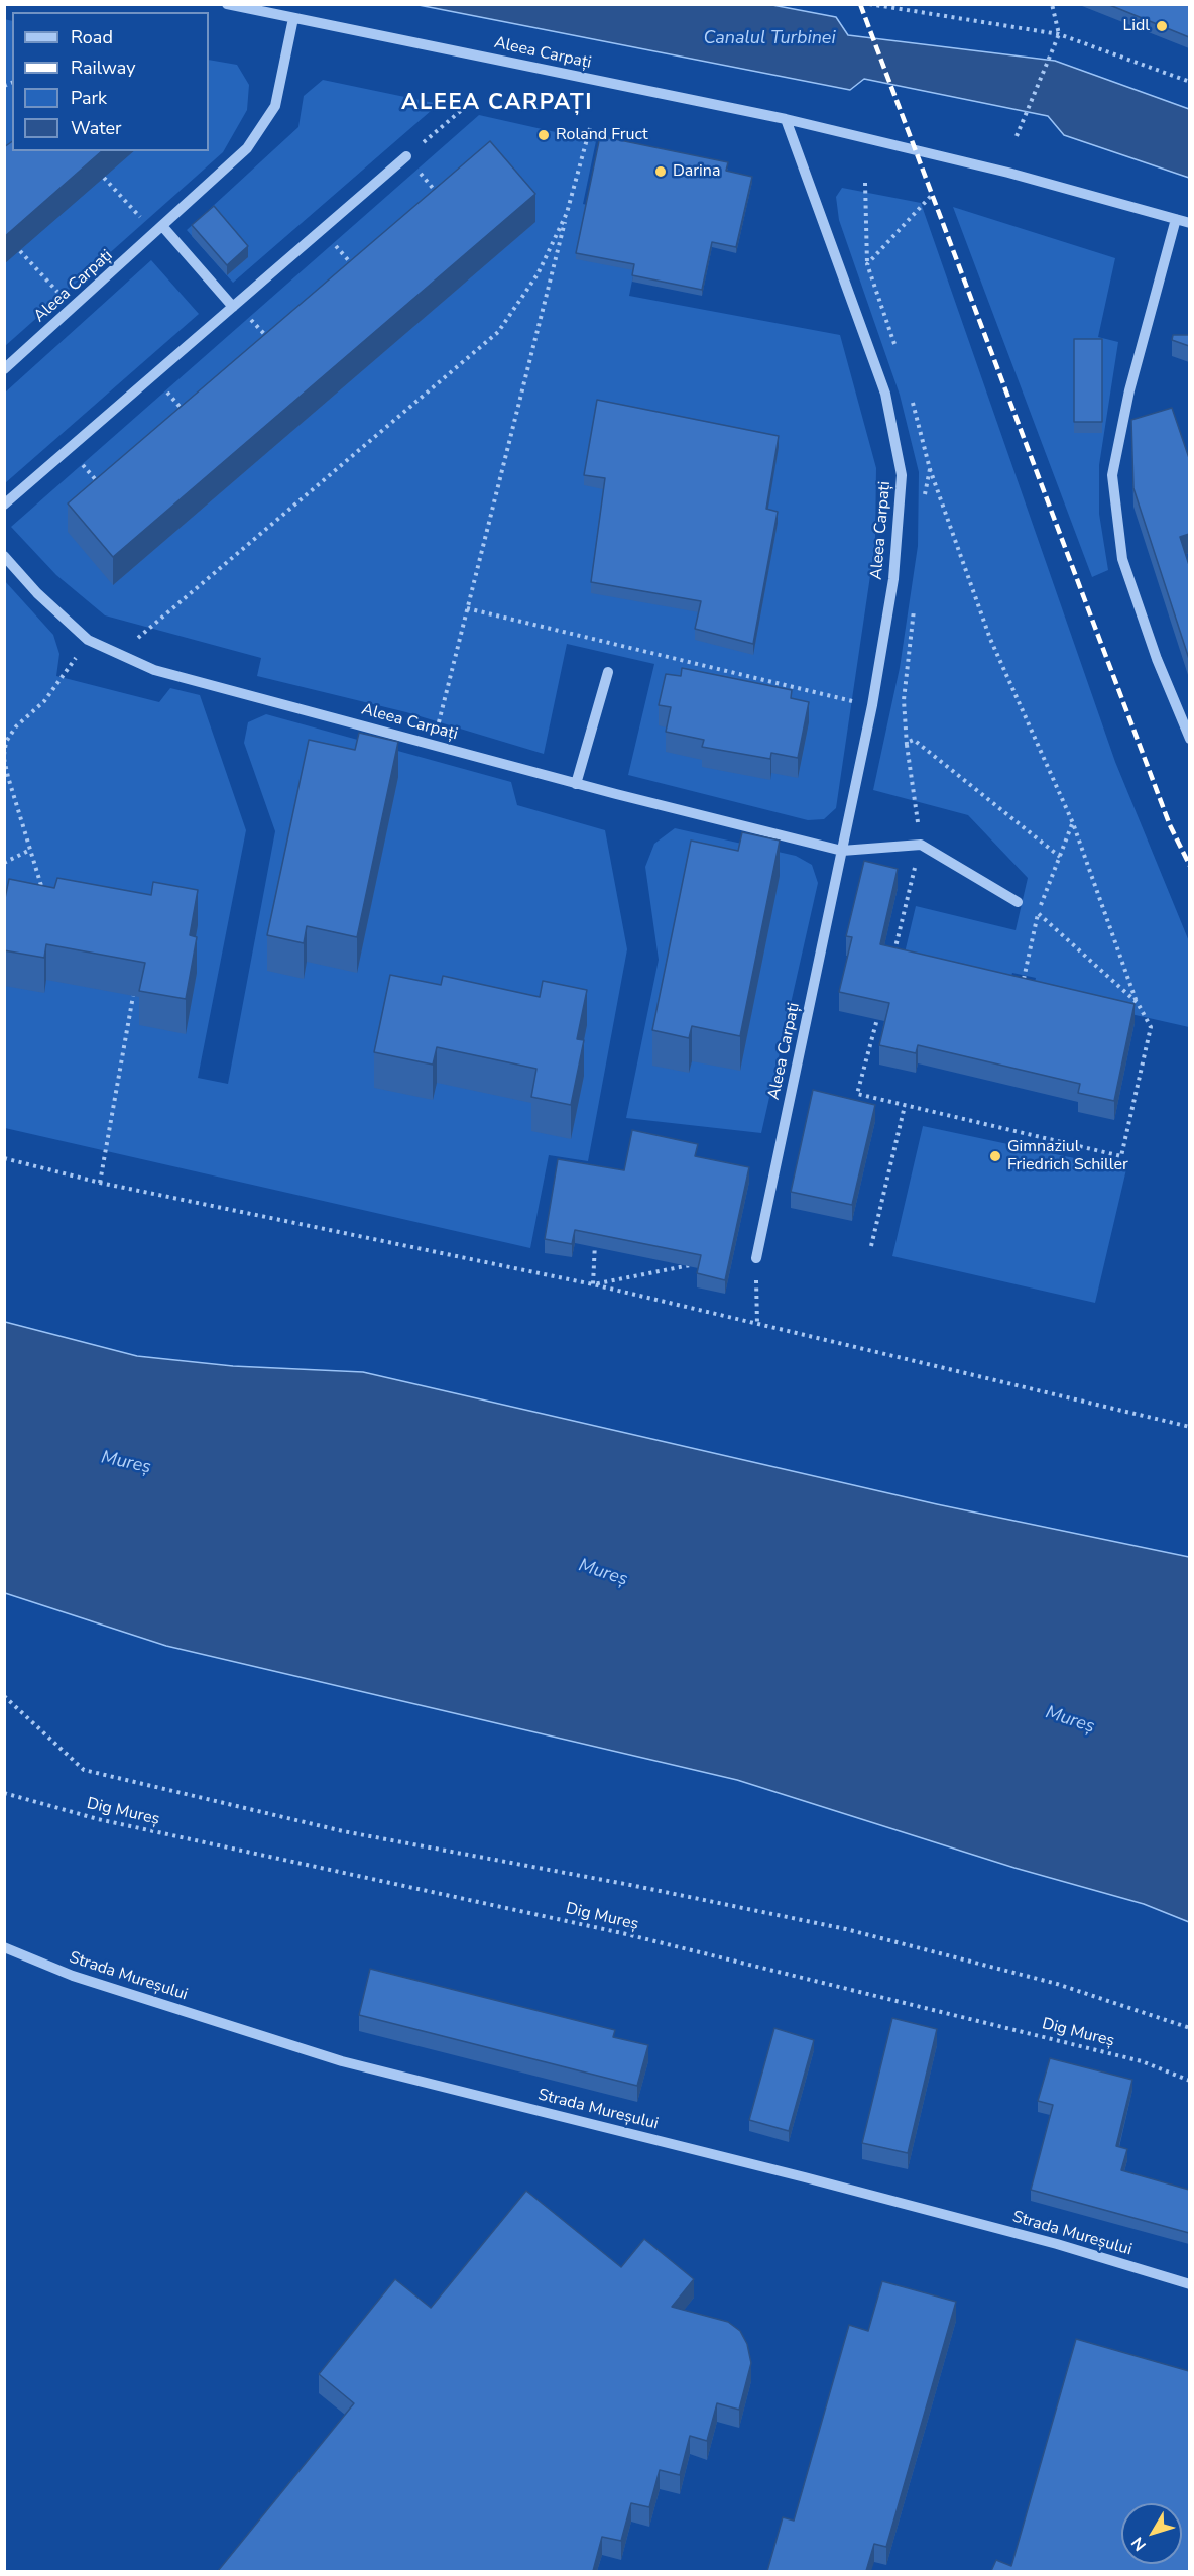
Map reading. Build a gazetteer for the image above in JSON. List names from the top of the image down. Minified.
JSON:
{"streets":{"street":["Aleea Carpați","Strada Mureșului"],"path":["Dig Mureș"]},"districts":["ALEEA CARPAȚI"],"water":["Canalul Turbinei","Mureș"],"places":["Lidl","Roland Fruct","Darina","Gimnaziul Friedrich Schiller"],"legend":["Road","Railway","Park","Water"],"north":"bottom left"}
